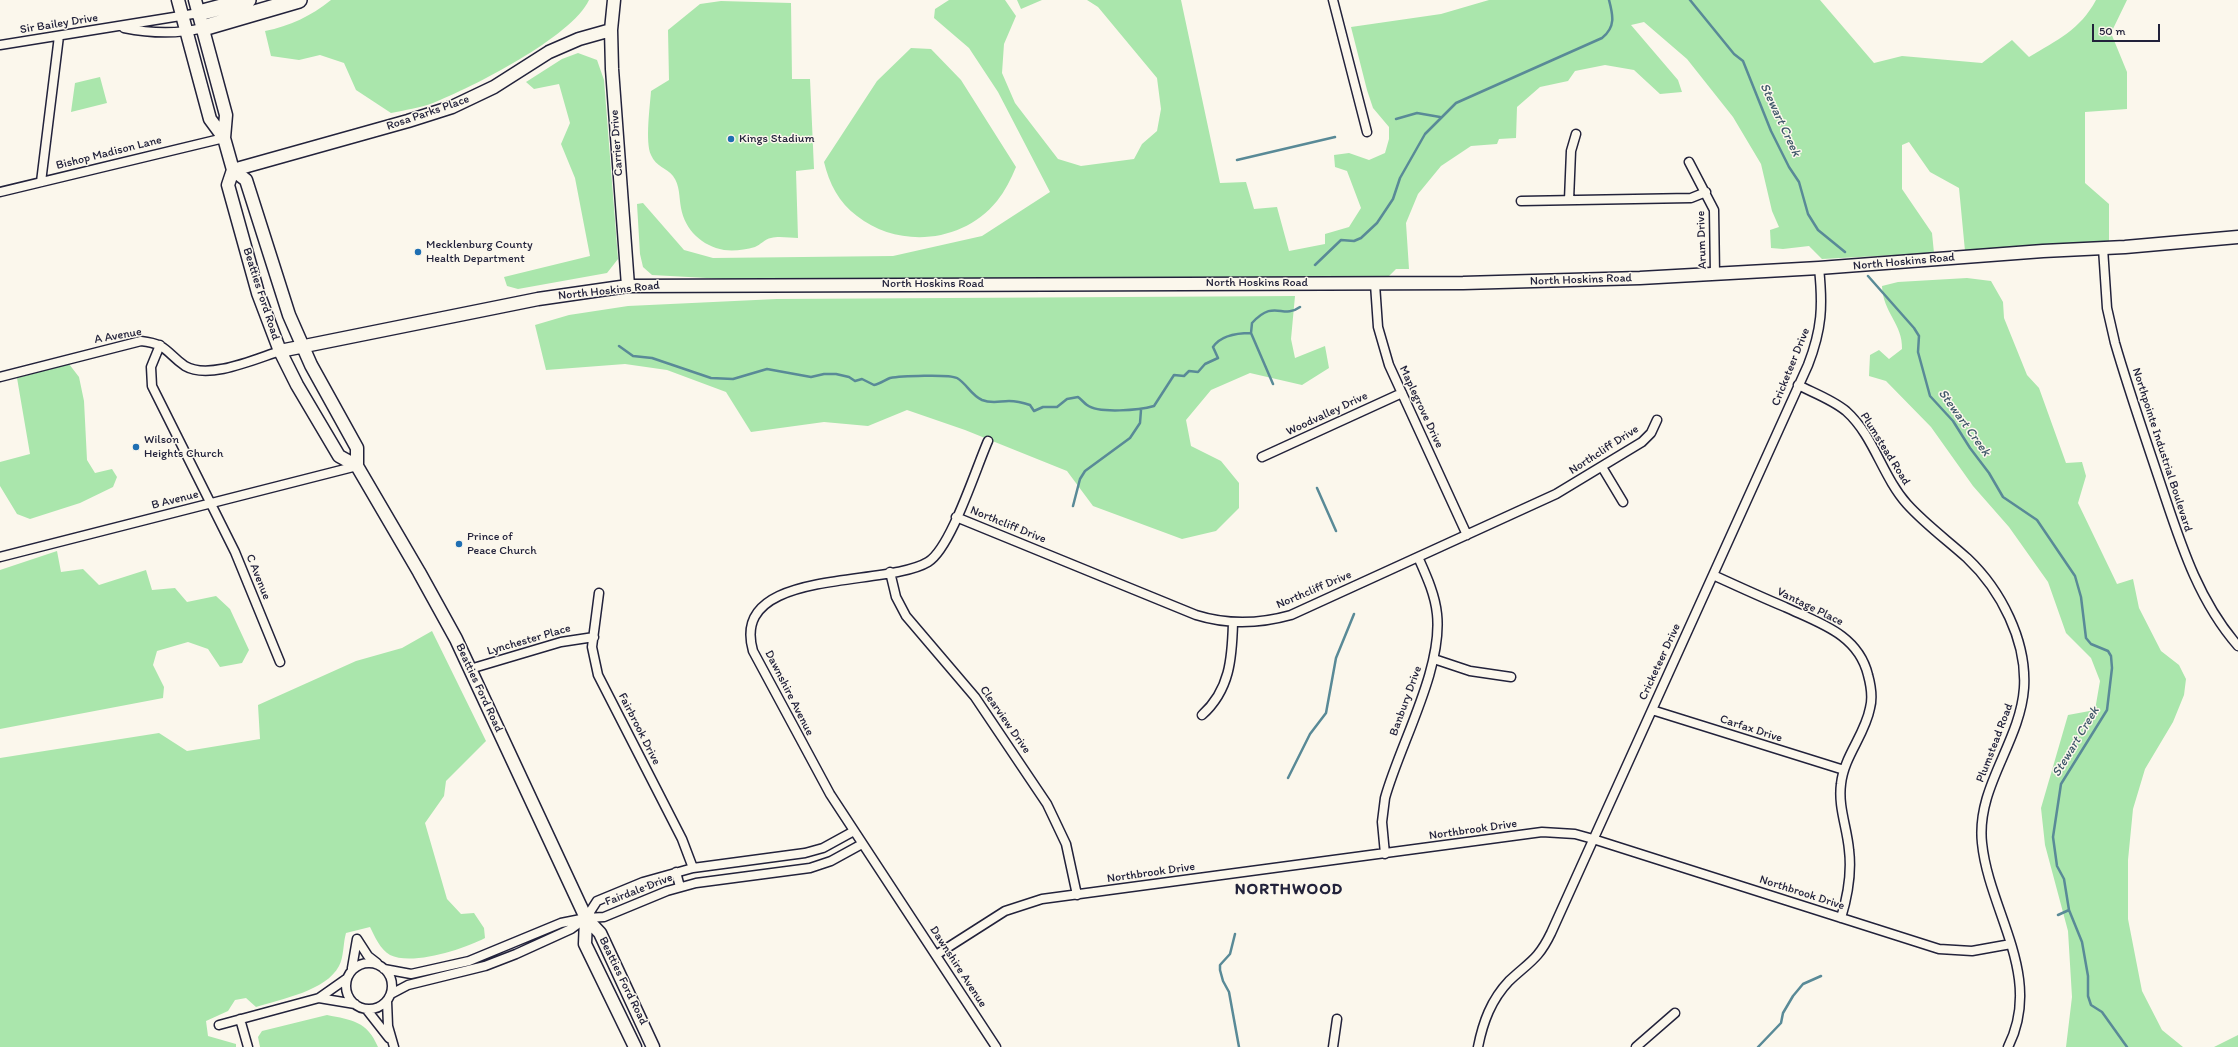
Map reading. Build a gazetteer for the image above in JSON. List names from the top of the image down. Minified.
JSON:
{"streets":{"street":["Sir Bailey Drive","Rosa Parks Place","Carrier Drive","Bishop Madison Lane","Arum Drive","North Hoskins Road","Beatties Ford Road","A Avenue","Cricketeer Drive","Maplegrove Drive","Woodvalley Drive","Plumstead Road","Northcliff Drive","Northpointe Industrial Boulevard","B Avenue","C Avenue","Vantage Place","Lynchester Place","Dawnshire Avenue","Banbury Drive","Clearview Drive","Fairbrook Drive","Carfax Drive","Northbrook Drive","Fairdale Drive"]},"crossings":[["Sir Bailey Drive","Beatties Ford Road"],["Rosa Parks Place","Carrier Drive"],["Rosa Parks Place","Beatties Ford Road"],["Carrier Drive","North Hoskins Road"],["Bishop Madison Lane","Beatties Ford Road"],["Arum Drive","North Hoskins Road"],["North Hoskins Road","Beatties Ford Road"],["North Hoskins Road","A Avenue"],["North Hoskins Road","Cricketeer Drive"],["North Hoskins Road","Maplegrove Drive"],["North Hoskins Road","Northpointe Industrial Boulevard"],["Beatties Ford Road","A Avenue"],["Beatties Ford Road","B Avenue"],["Beatties Ford Road","Lynchester Place"],["Beatties Ford Road","Fairdale Drive"],["A Avenue","C Avenue"],["Cricketeer Drive","Plumstead Road"],["Cricketeer Drive","Vantage Place"],["Cricketeer Drive","Carfax Drive"],["Cricketeer Drive","Northbrook Drive"],["Maplegrove Drive","Woodvalley Drive"],["Maplegrove Drive","Northcliff Drive"],["Plumstead Road","Northbrook Drive"],["Northcliff Drive","Dawnshire Avenue"],["Northcliff Drive","Banbury Drive"],["B Avenue","C Avenue"],["Vantage Place","Carfax Drive"],["Vantage Place","Northbrook Drive"],["Lynchester Place","Fairbrook Drive"],["Dawnshire Avenue","Clearview Drive"],["Dawnshire Avenue","Northbrook Drive"],["Dawnshire Avenue","Fairdale Drive"],["Banbury Drive","Northbrook Drive"],["Clearview Drive","Northbrook Drive"],["Fairbrook Drive","Fairdale Drive"]],"districts":["NORTHWOOD"],"water":["Stewart Creek"],"places":["Kings Stadium","Mecklenburg County Health Department","Wilson Heights Church","Prince of Peace Church"],"scale_bar":"50 m"}
